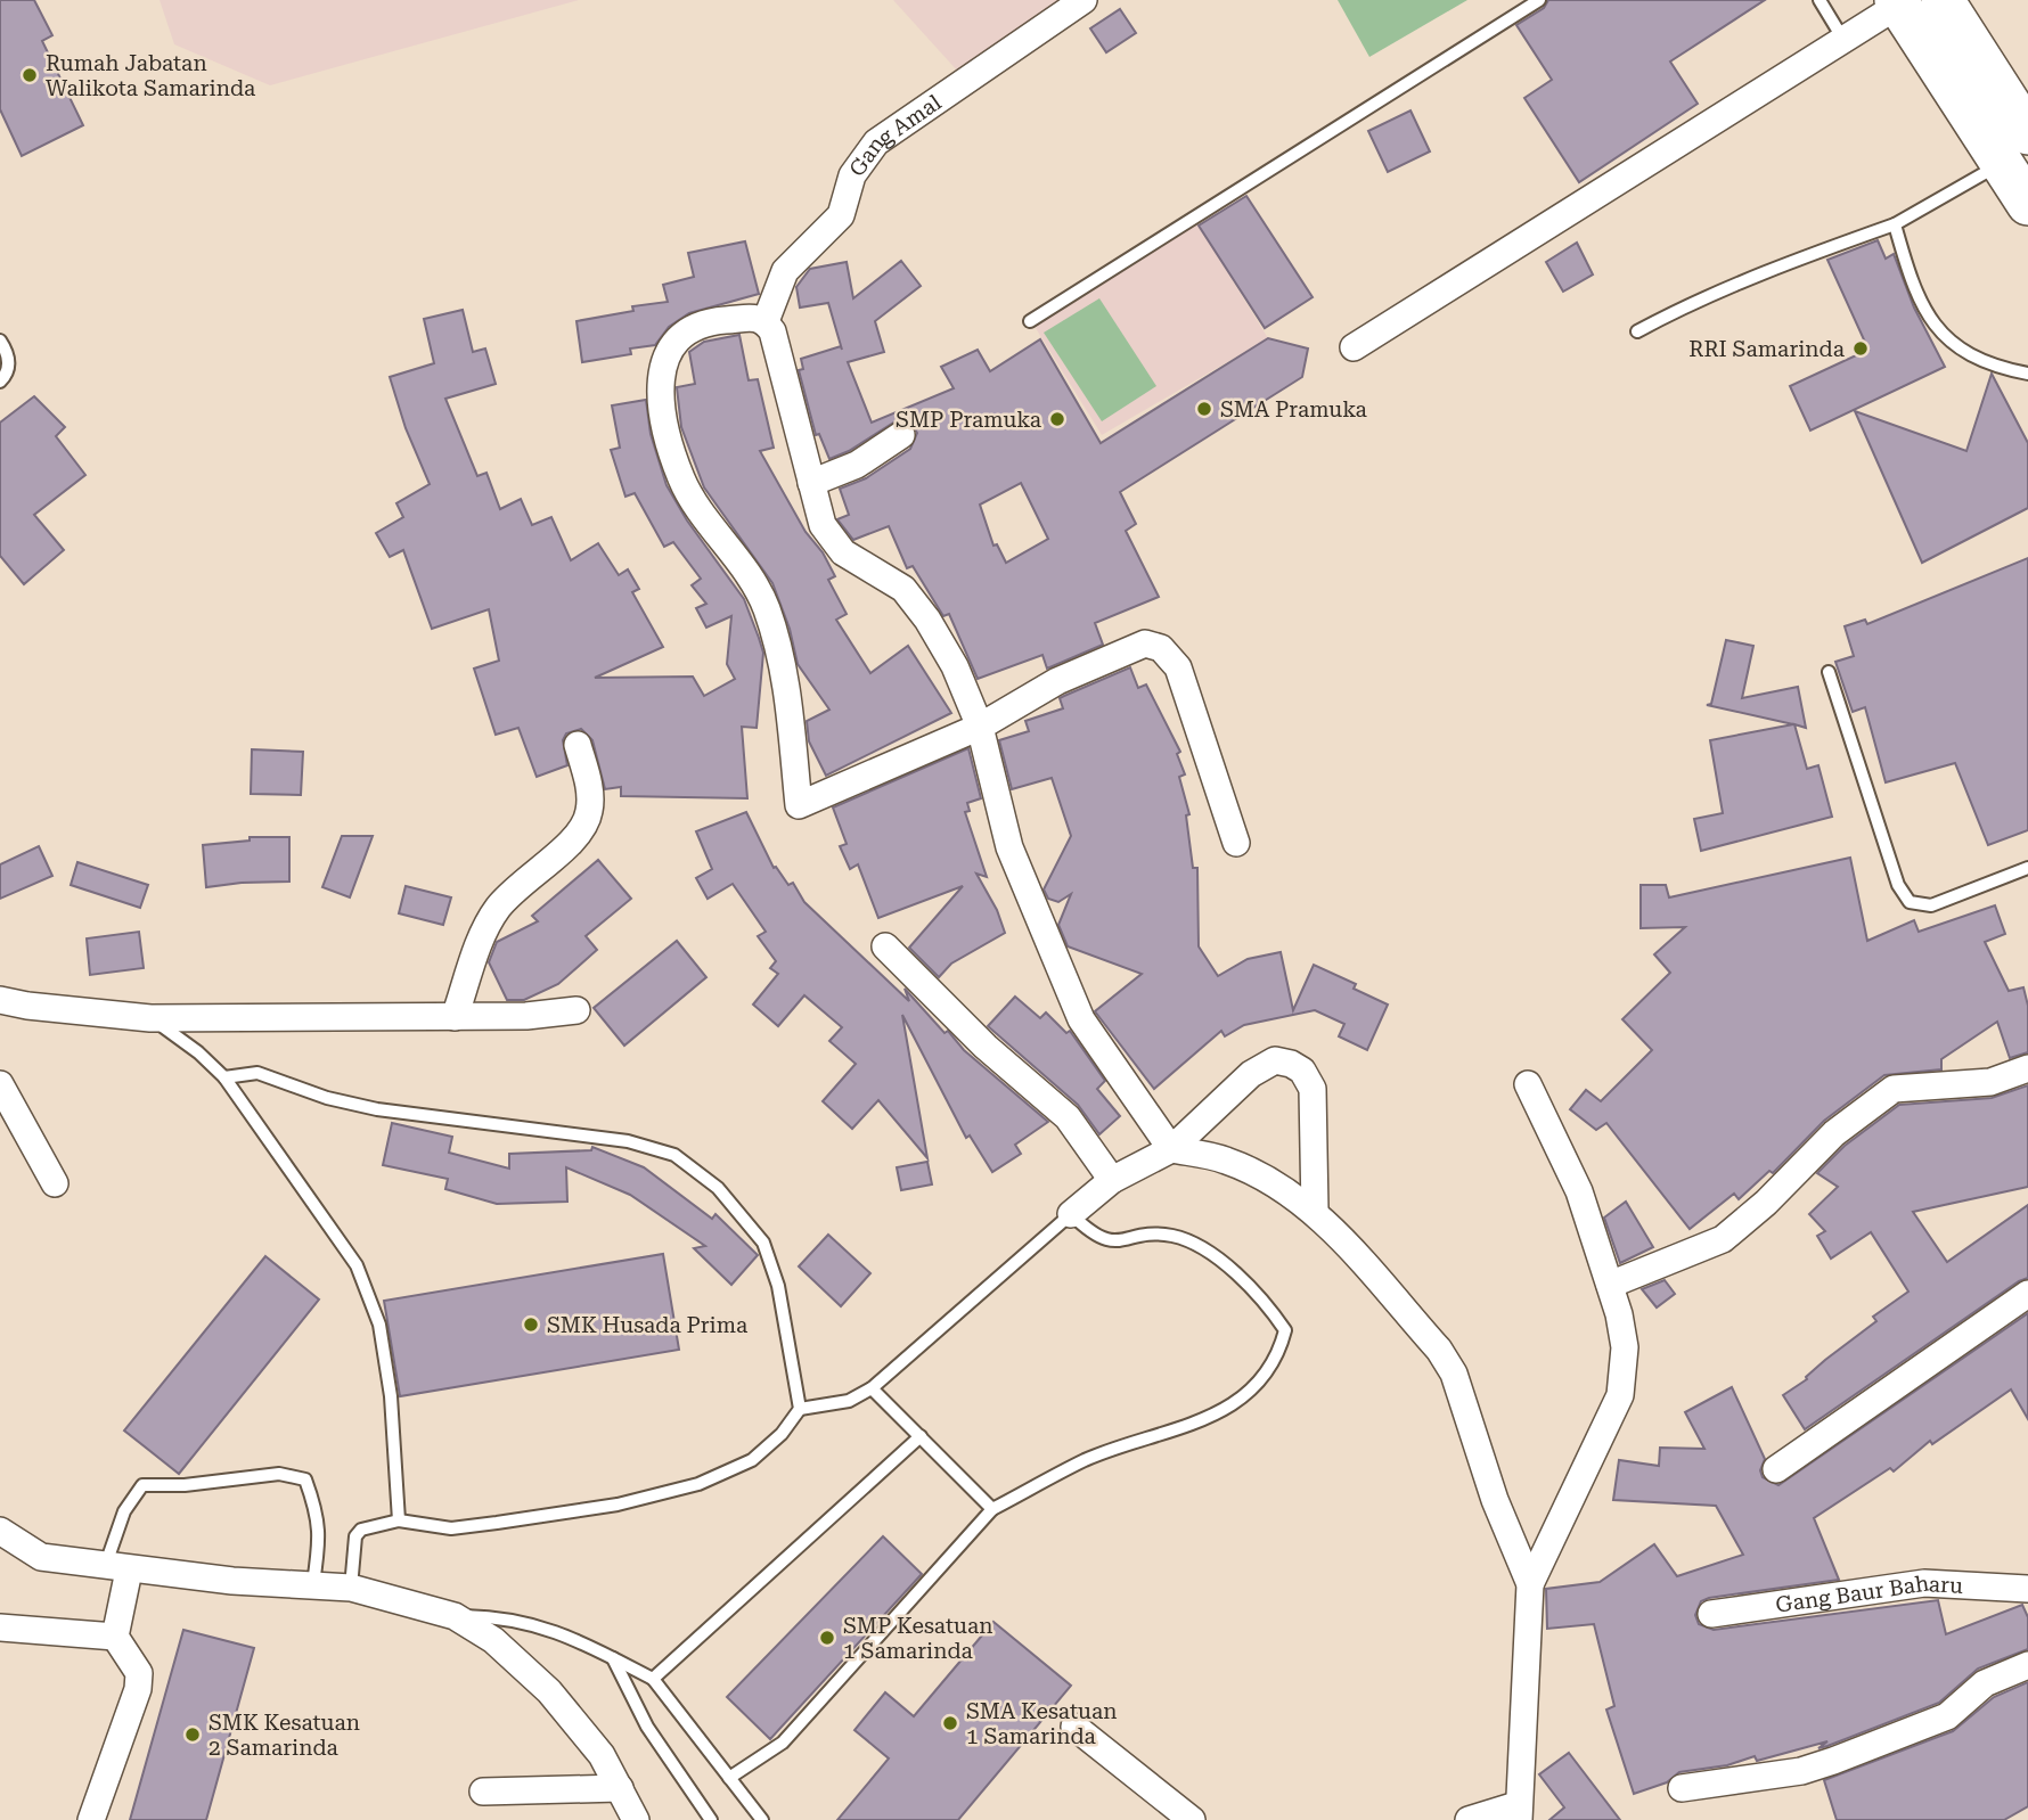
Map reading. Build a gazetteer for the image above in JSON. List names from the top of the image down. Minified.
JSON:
{"streets":{"street":["Gang Amal","Gang Baur Baharu"]},"places":["Rumah Jabatan Walikota Samarinda","RRI Samarinda","SMA Pramuka","SMP Pramuka","SMK Husada Prima","SMP Kesatuan 1 Samarinda","SMA Kesatuan 1 Samarinda","SMK Kesatuan 2 Samarinda"]}
